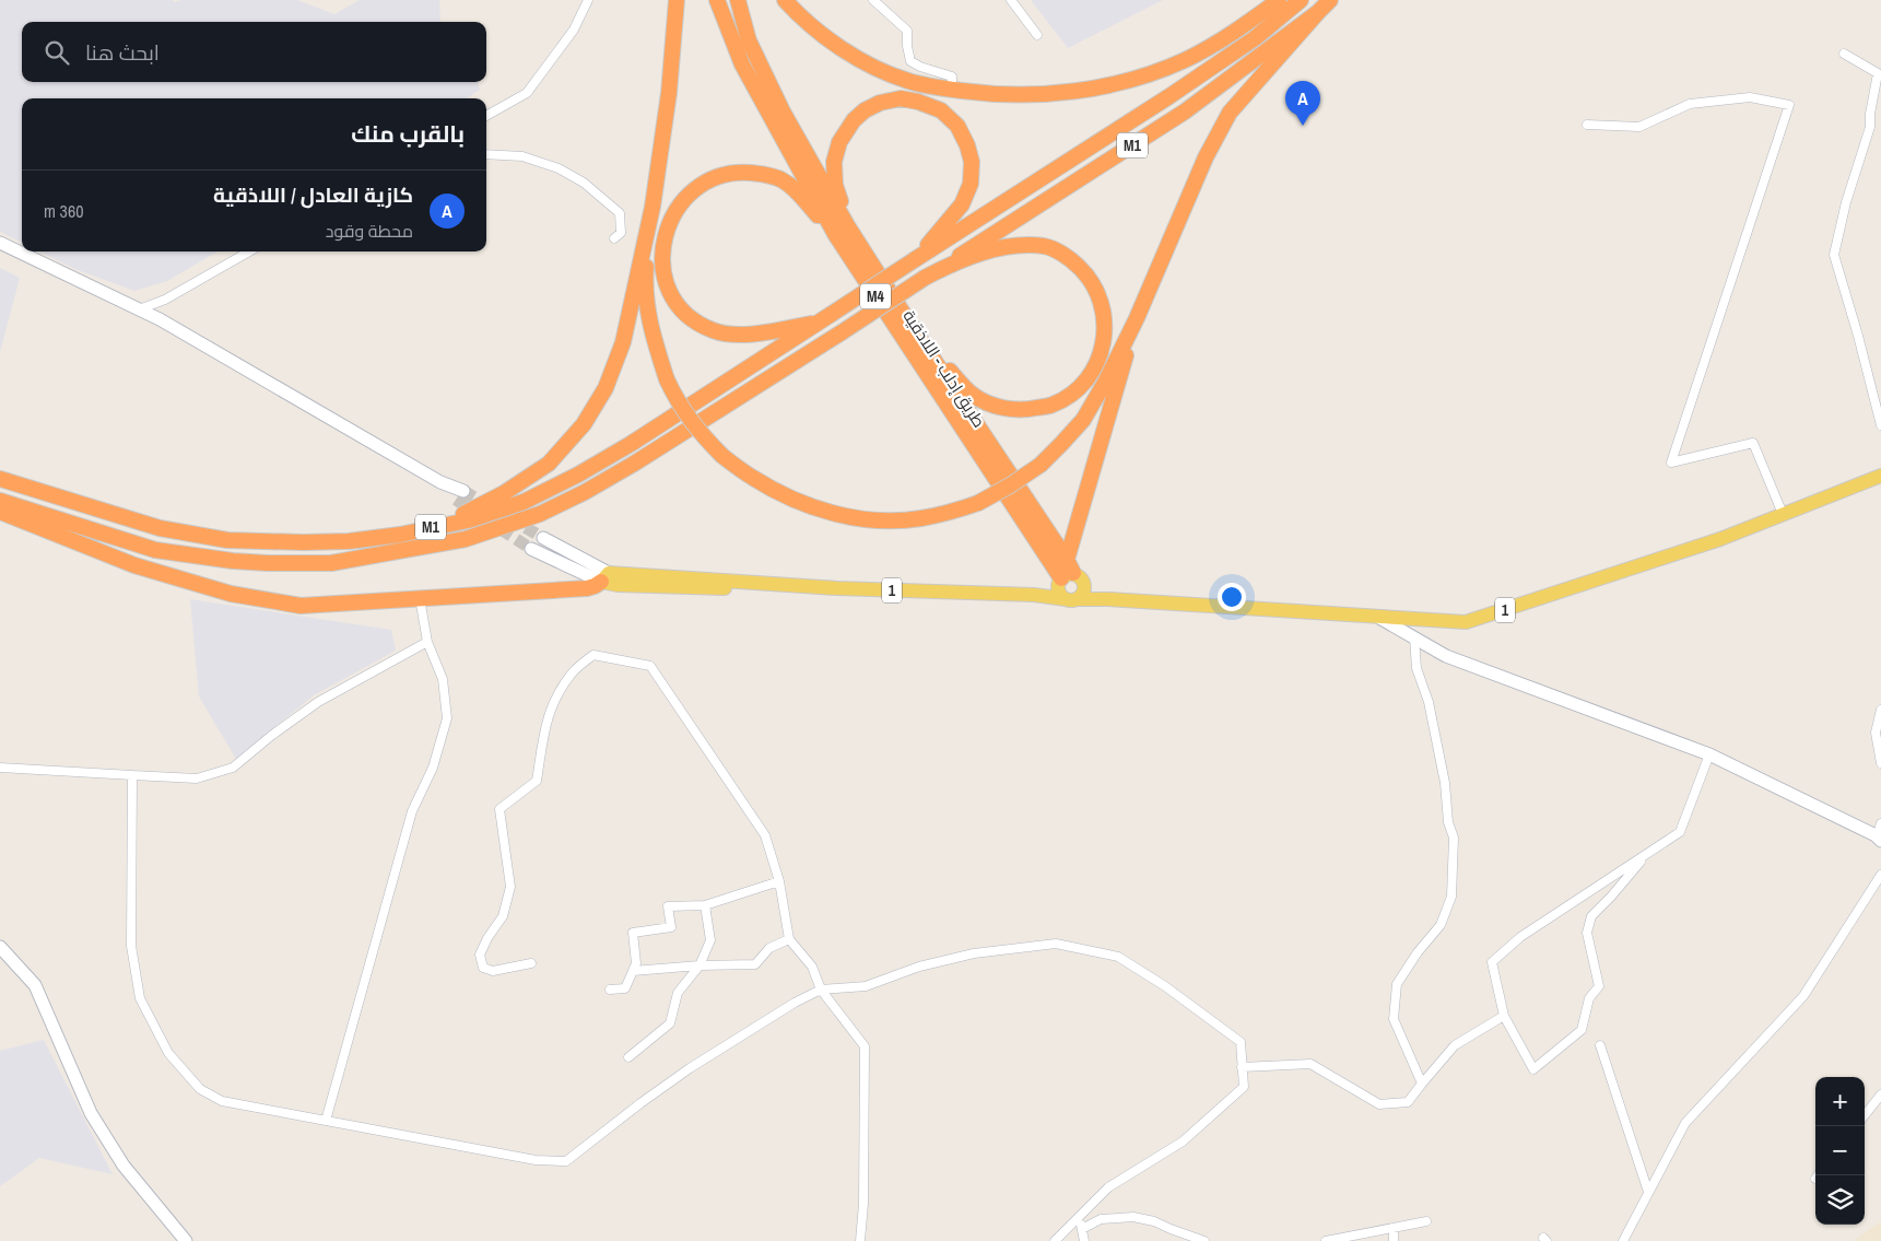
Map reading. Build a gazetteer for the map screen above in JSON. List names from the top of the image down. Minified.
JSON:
{"streets":{"highway":["M1","M4","طريق إدلب - اللاذقية"],"main road":["1"]},"crossings":[["طريق إدلب - اللاذقية","1"]],"page":{"search":"ابحث هنا","pins":"A","heading":"بالقرب منك","list":[{"mark":"A","name":"كازية العادل / اللاذقية","note":"محطة وقود","value":"360 m"}],"map_buttons":["+","−"]}}
